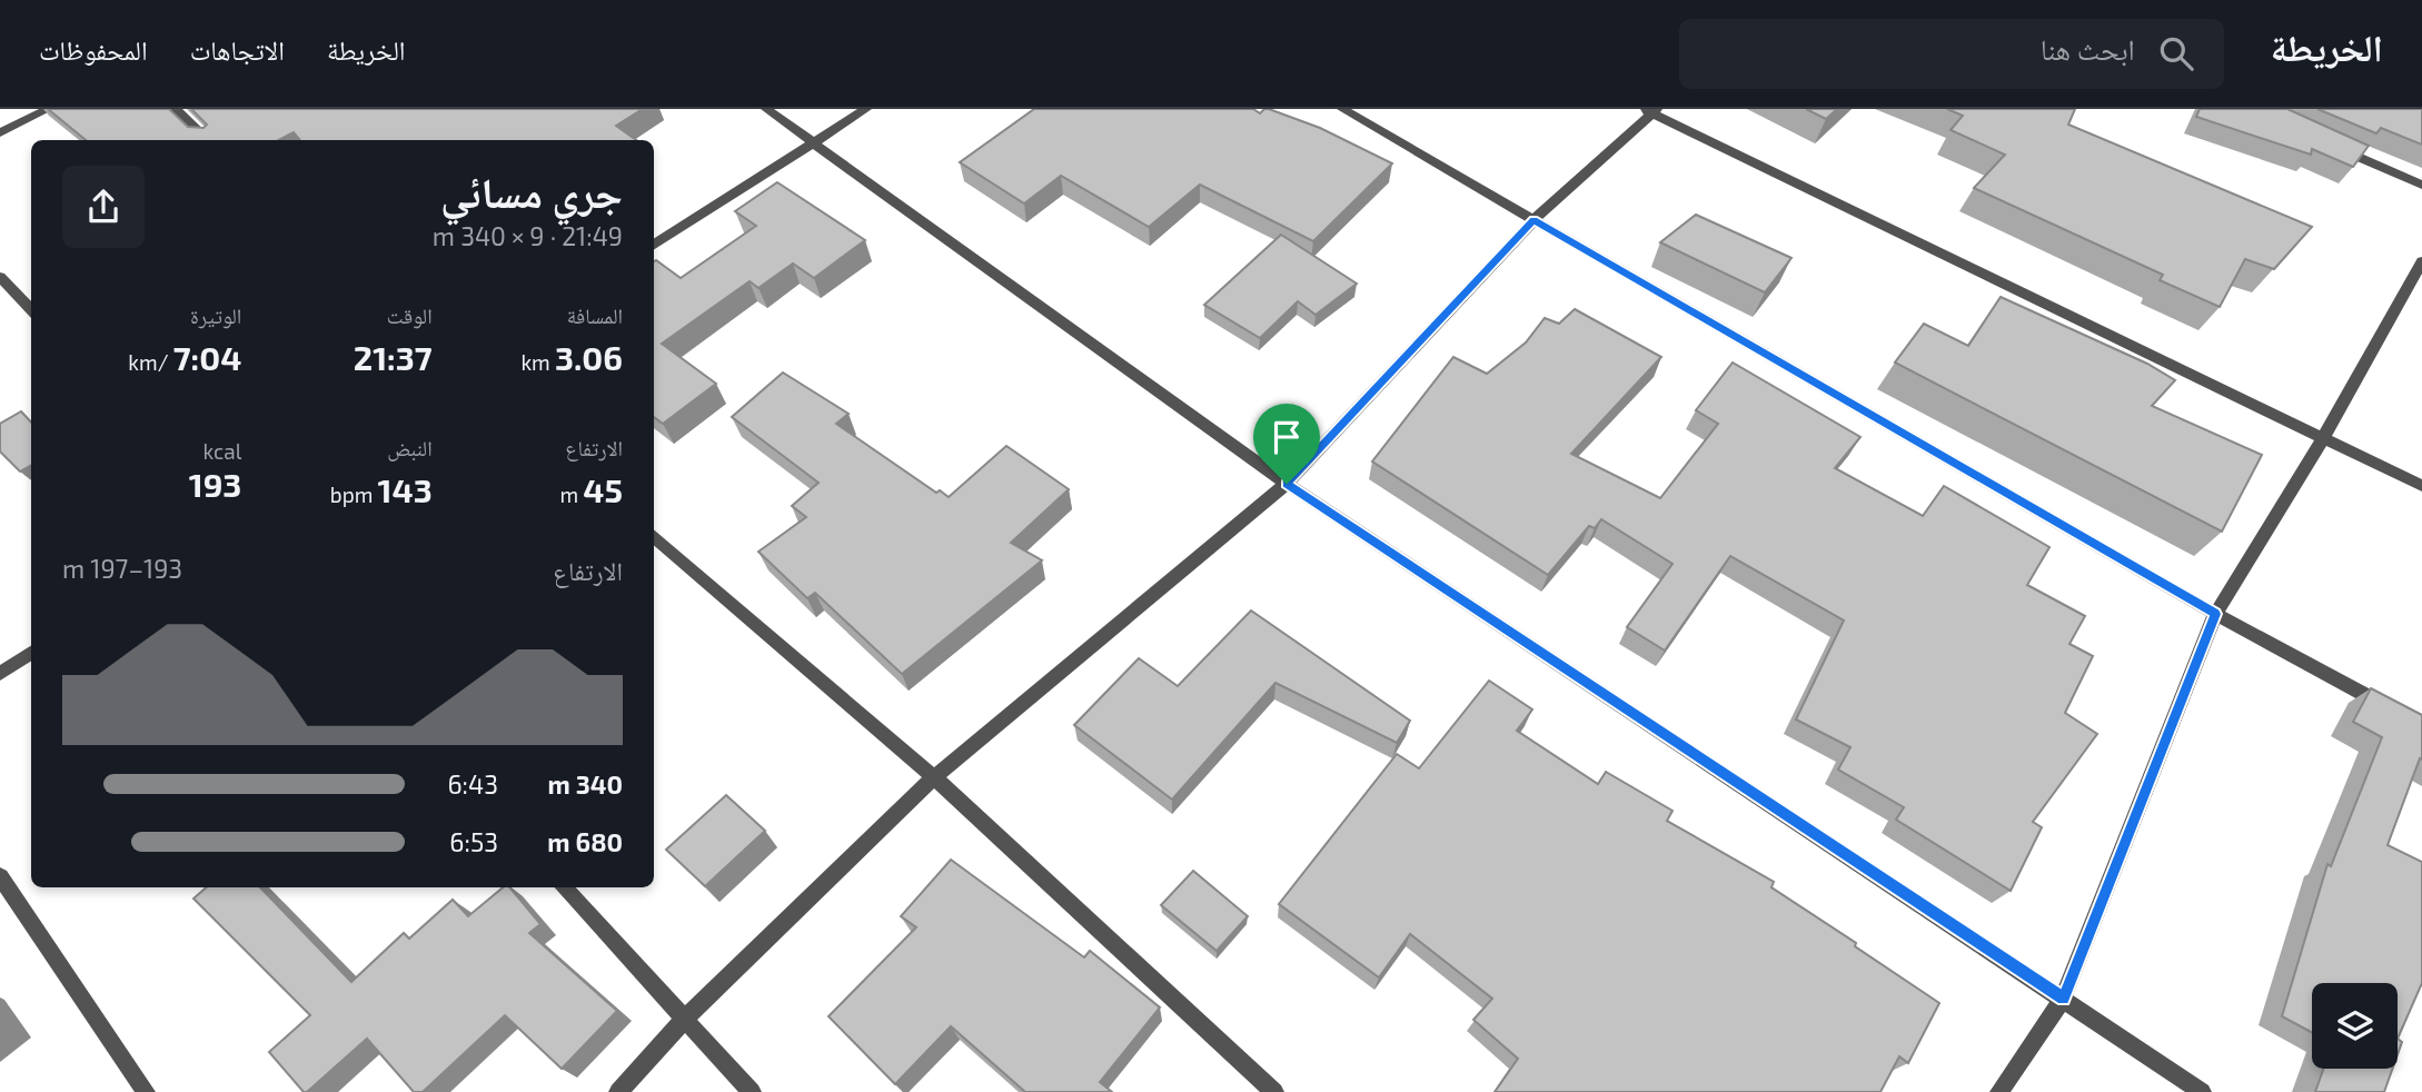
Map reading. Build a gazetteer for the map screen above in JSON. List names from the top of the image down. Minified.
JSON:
{"page":{"header":"الخريطة","search":"ابحث هنا","nav":["الخريطة","الاتجاهات","المحفوظات"],"heading":["جري مسائي","21:49 · 9 × 340 m"],"stats":[["المسافة","3.06 km"],["الوقت","21:37"],["الوتيرة","7:04 /km"],["الارتفاع","45 m"],["النبض","143 bpm"],["kcal","193"]],"chart":["الارتفاع","193–197 m"],"list":[{"name":"340 m","note":"6:43"},{"name":"680 m","note":"6:53"}]}}
